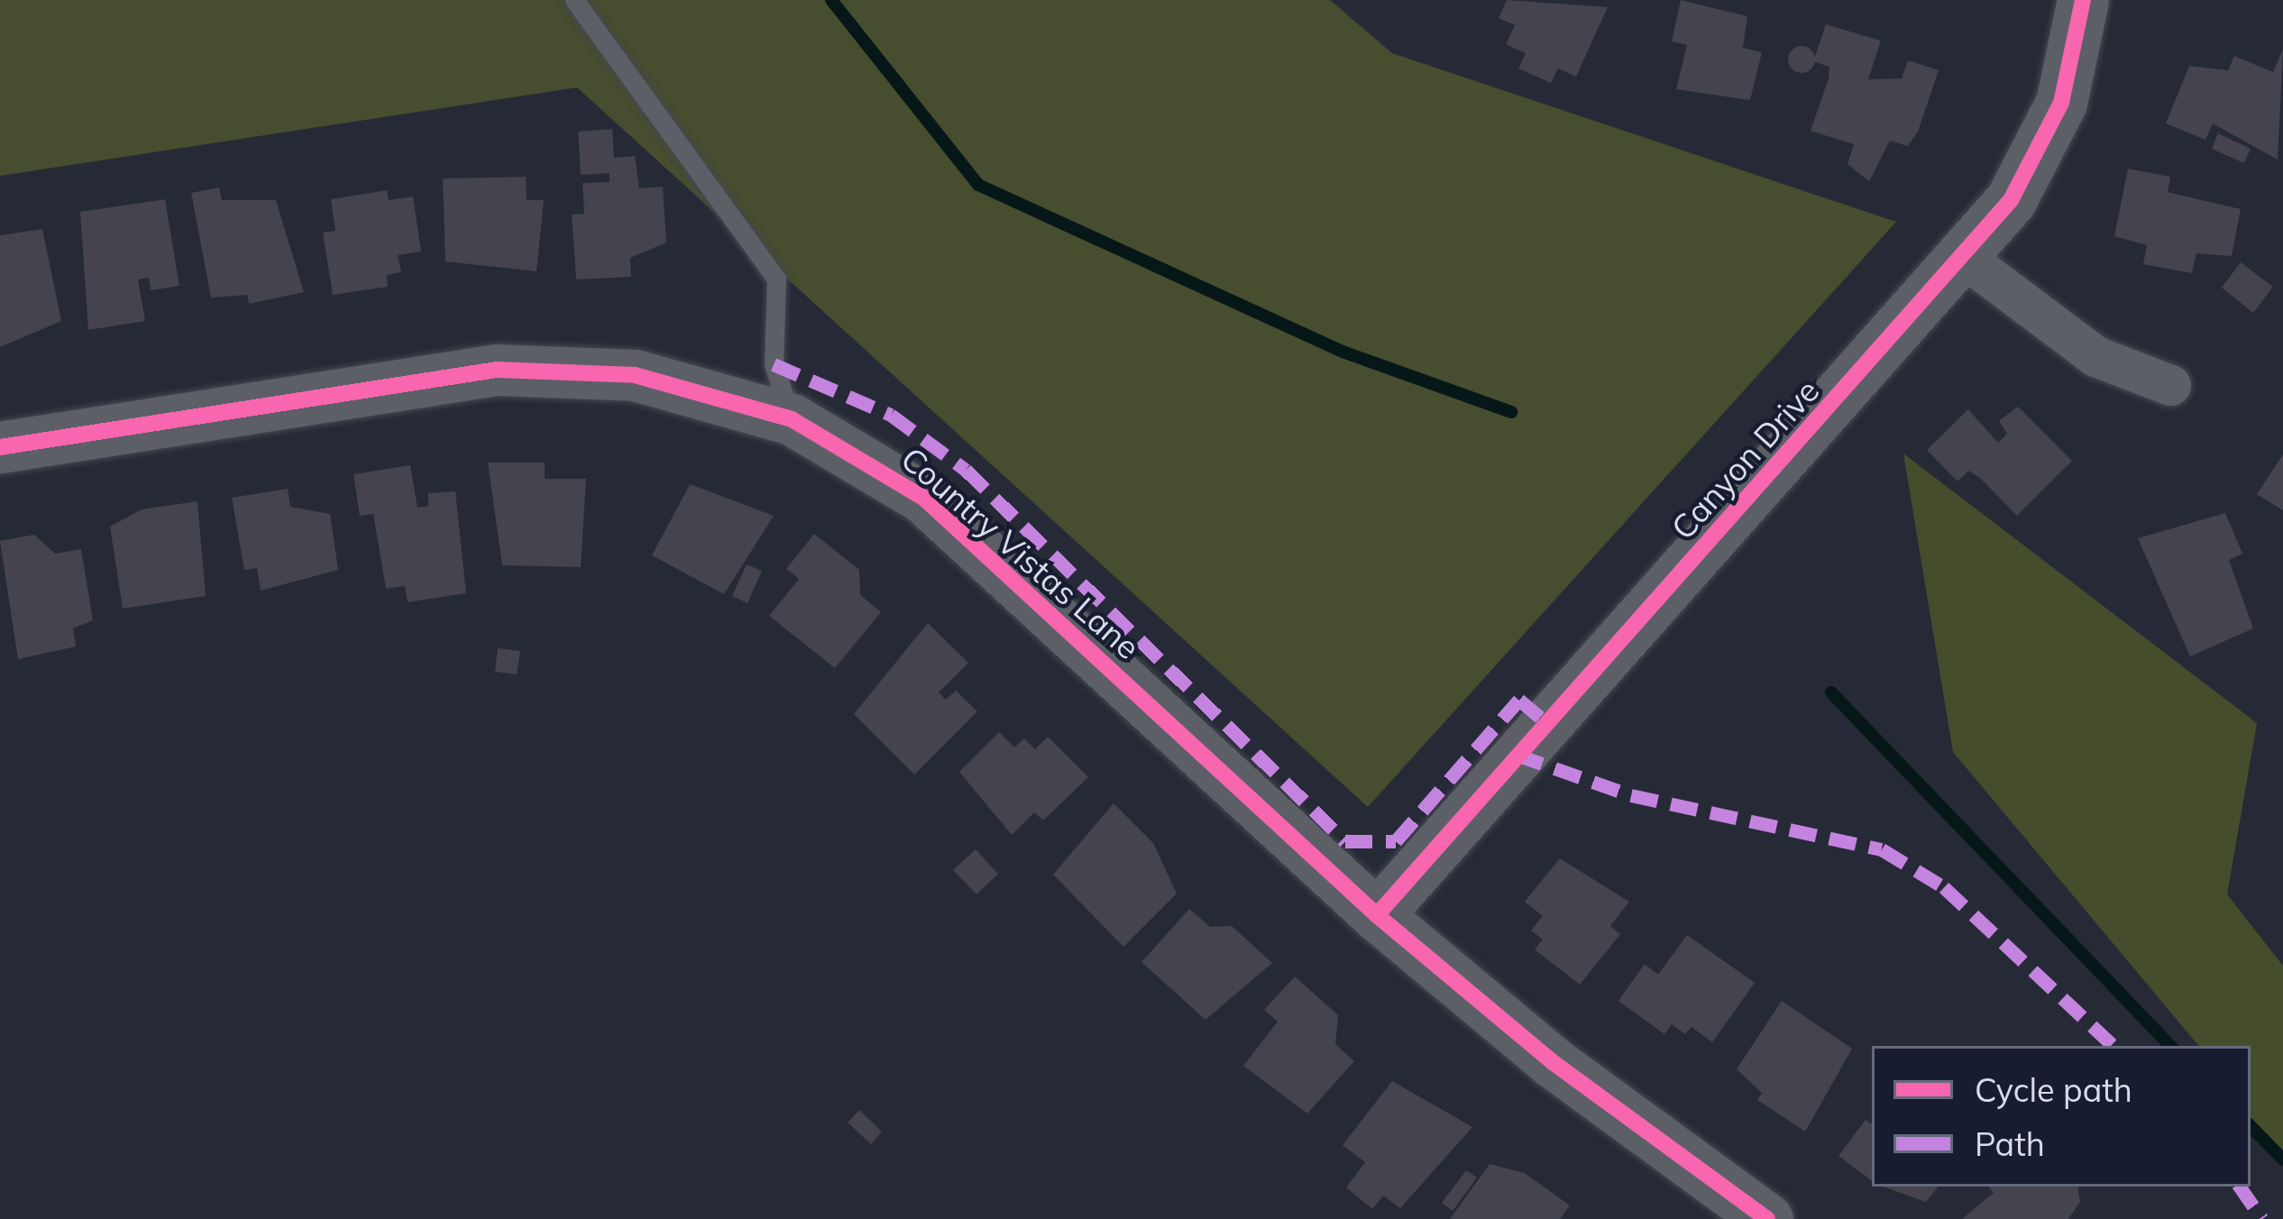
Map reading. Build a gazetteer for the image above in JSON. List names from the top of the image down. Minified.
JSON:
{"streets":{"street":["Canyon Drive","Country Vistas Lane"]},"crossings":[["Canyon Drive","Country Vistas Lane"]],"legend":["Cycle path","Path"]}
